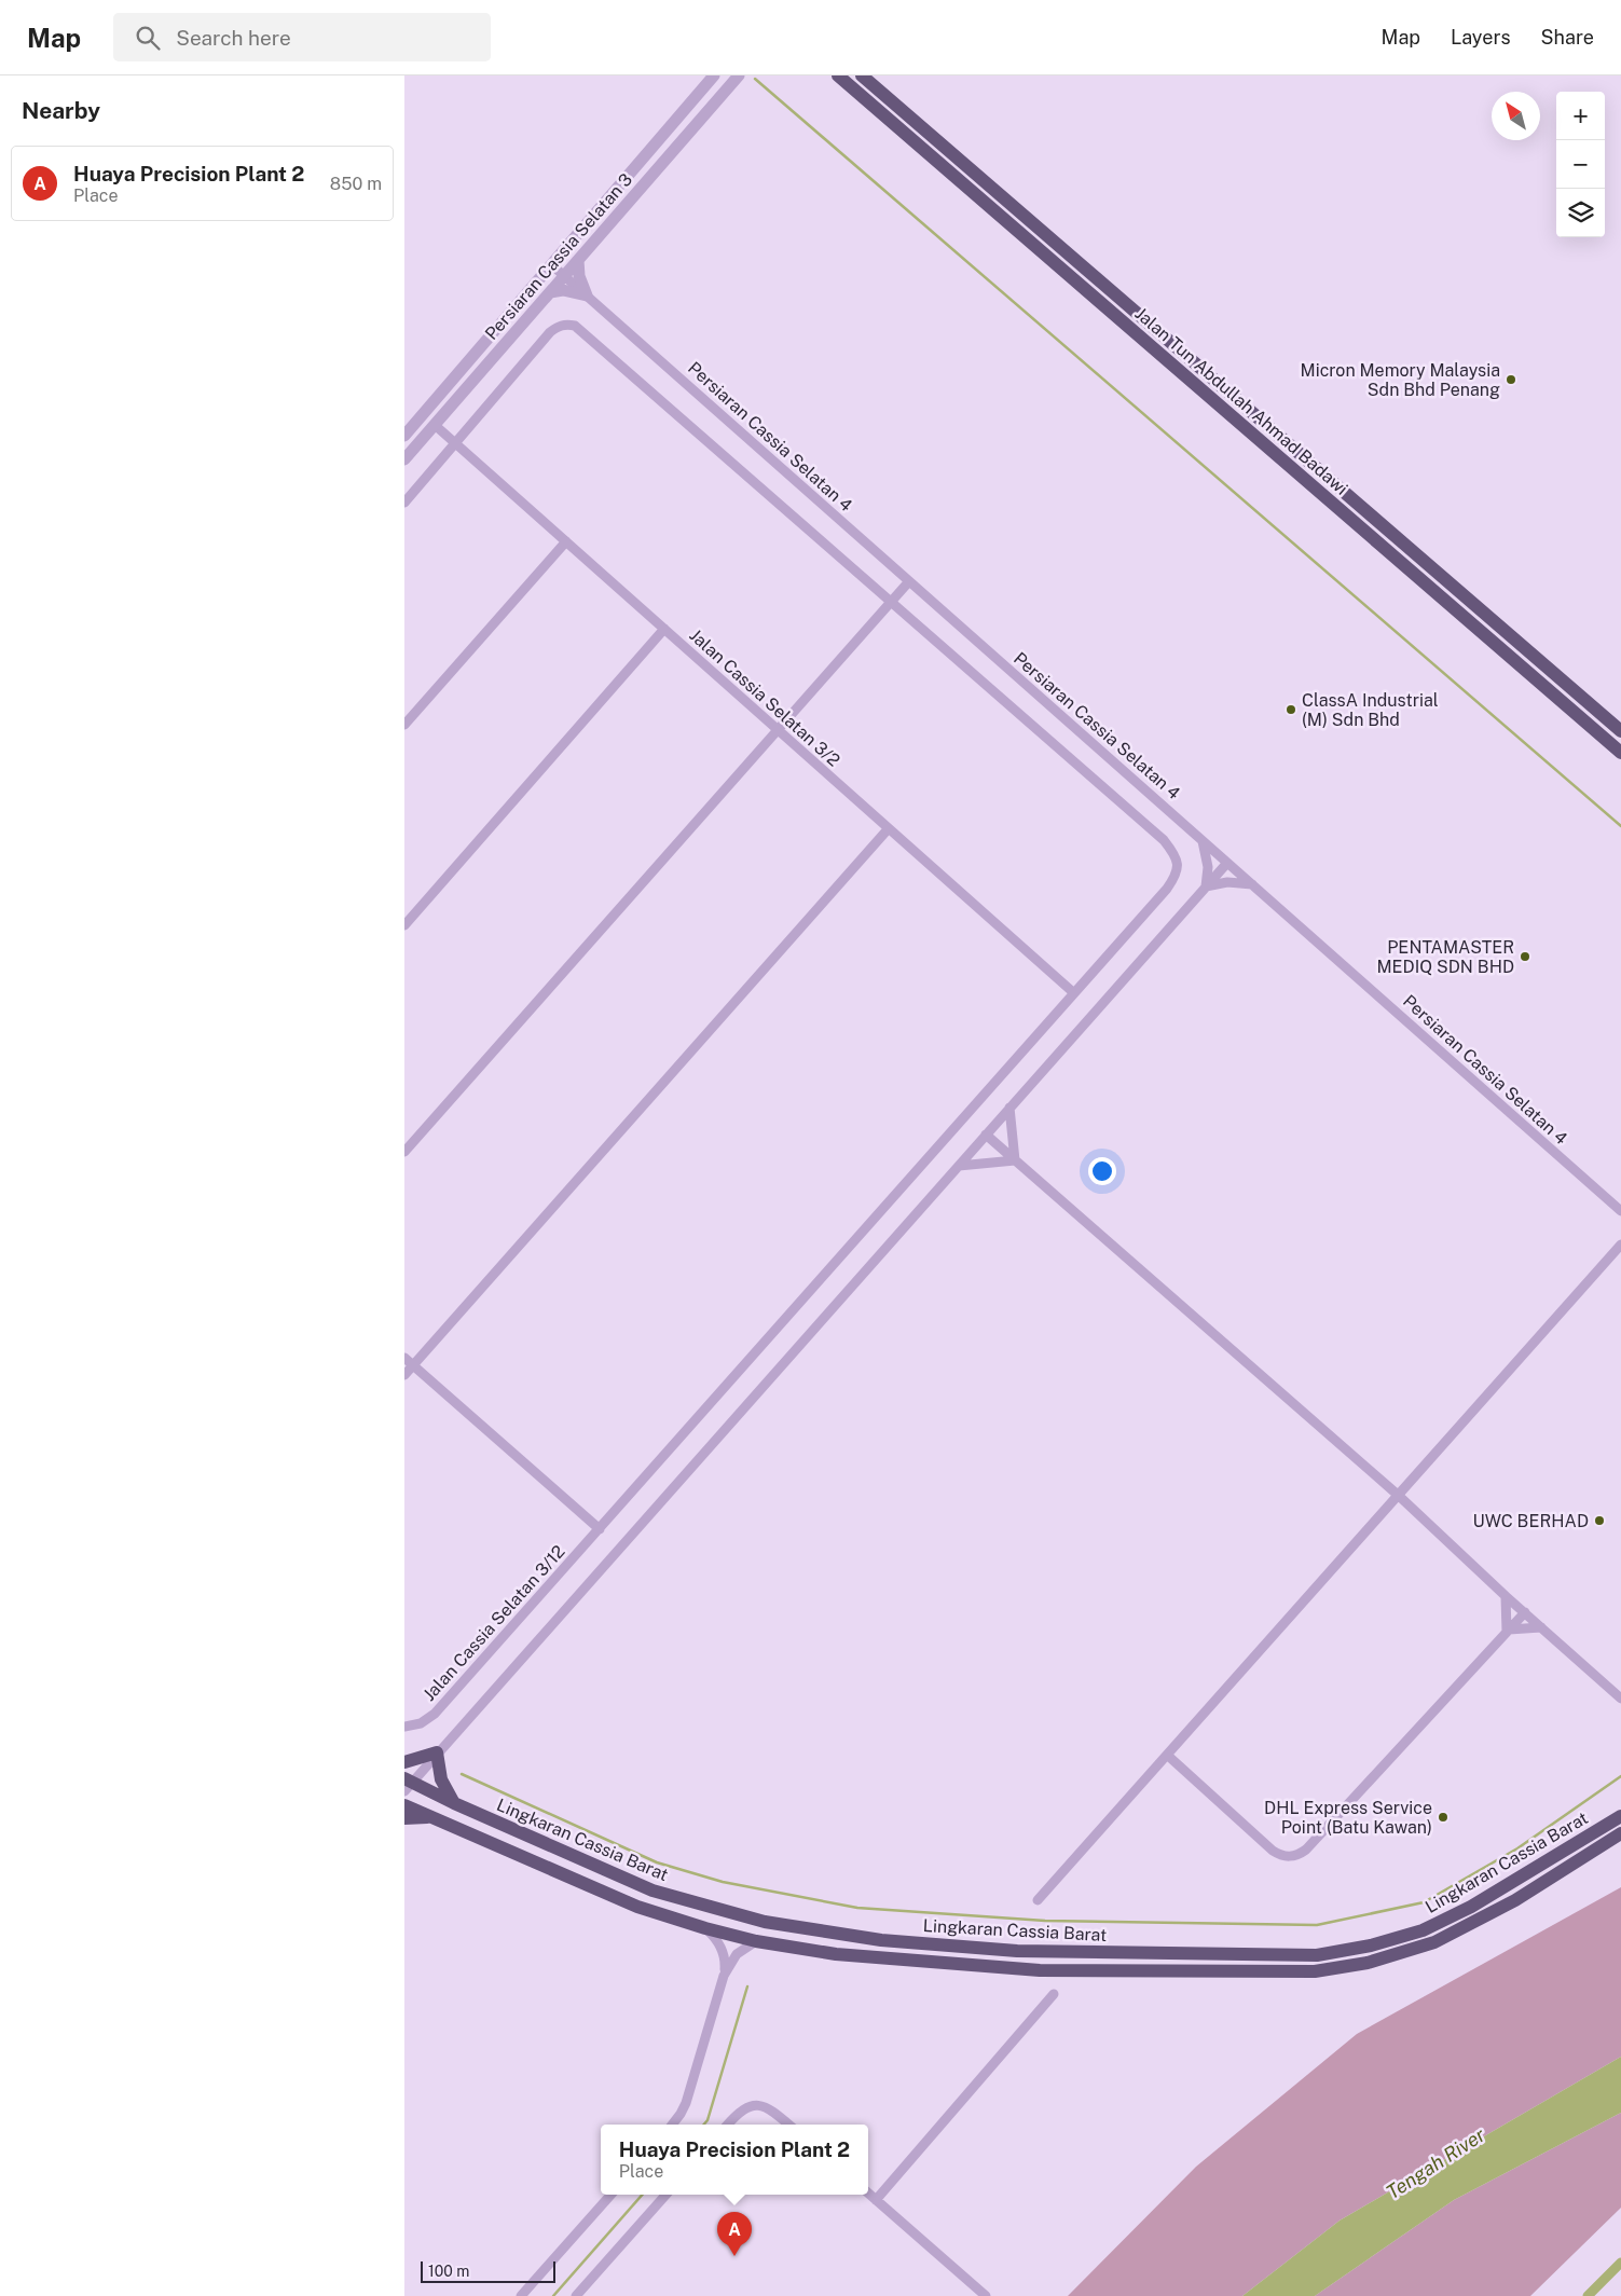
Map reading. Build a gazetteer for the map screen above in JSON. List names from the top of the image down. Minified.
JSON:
{"streets":{"main road":["Jalan Tun Abdullah Ahmad Badawi","Lingkaran Cassia Barat"],"street":["Persiaran Cassia Selatan 3","Persiaran Cassia Selatan 4","Jalan Cassia Selatan 3/2","Jalan Cassia Selatan 3/12"]},"crossings":[["Persiaran Cassia Selatan 3","Persiaran Cassia Selatan 4"],["Persiaran Cassia Selatan 3","Jalan Cassia Selatan 3/2"],["Jalan Cassia Selatan 3/2","Jalan Cassia Selatan 3/12"]],"water":["Tengah River"],"places":["Micron Memory Malaysia Sdn Bhd Penang","ClassA Industrial (M) Sdn Bhd","PENTAMASTER MEDIQ SDN BHD","UWC BERHAD","DHL Express Service Point (Batu Kawan)"],"scale_bar":"100 m","north":"top left","page":{"header":"Map","search":"Search here","nav":["Map","Layers","Share"],"heading":"Nearby","map_buttons":["+","−"],"list":[{"mark":"A","name":"Huaya Precision Plant 2","note":"Place","value":"850 m"}],"popup":["Huaya Precision Plant 2","Place"],"pins":"A","scale":"100 m"}}
